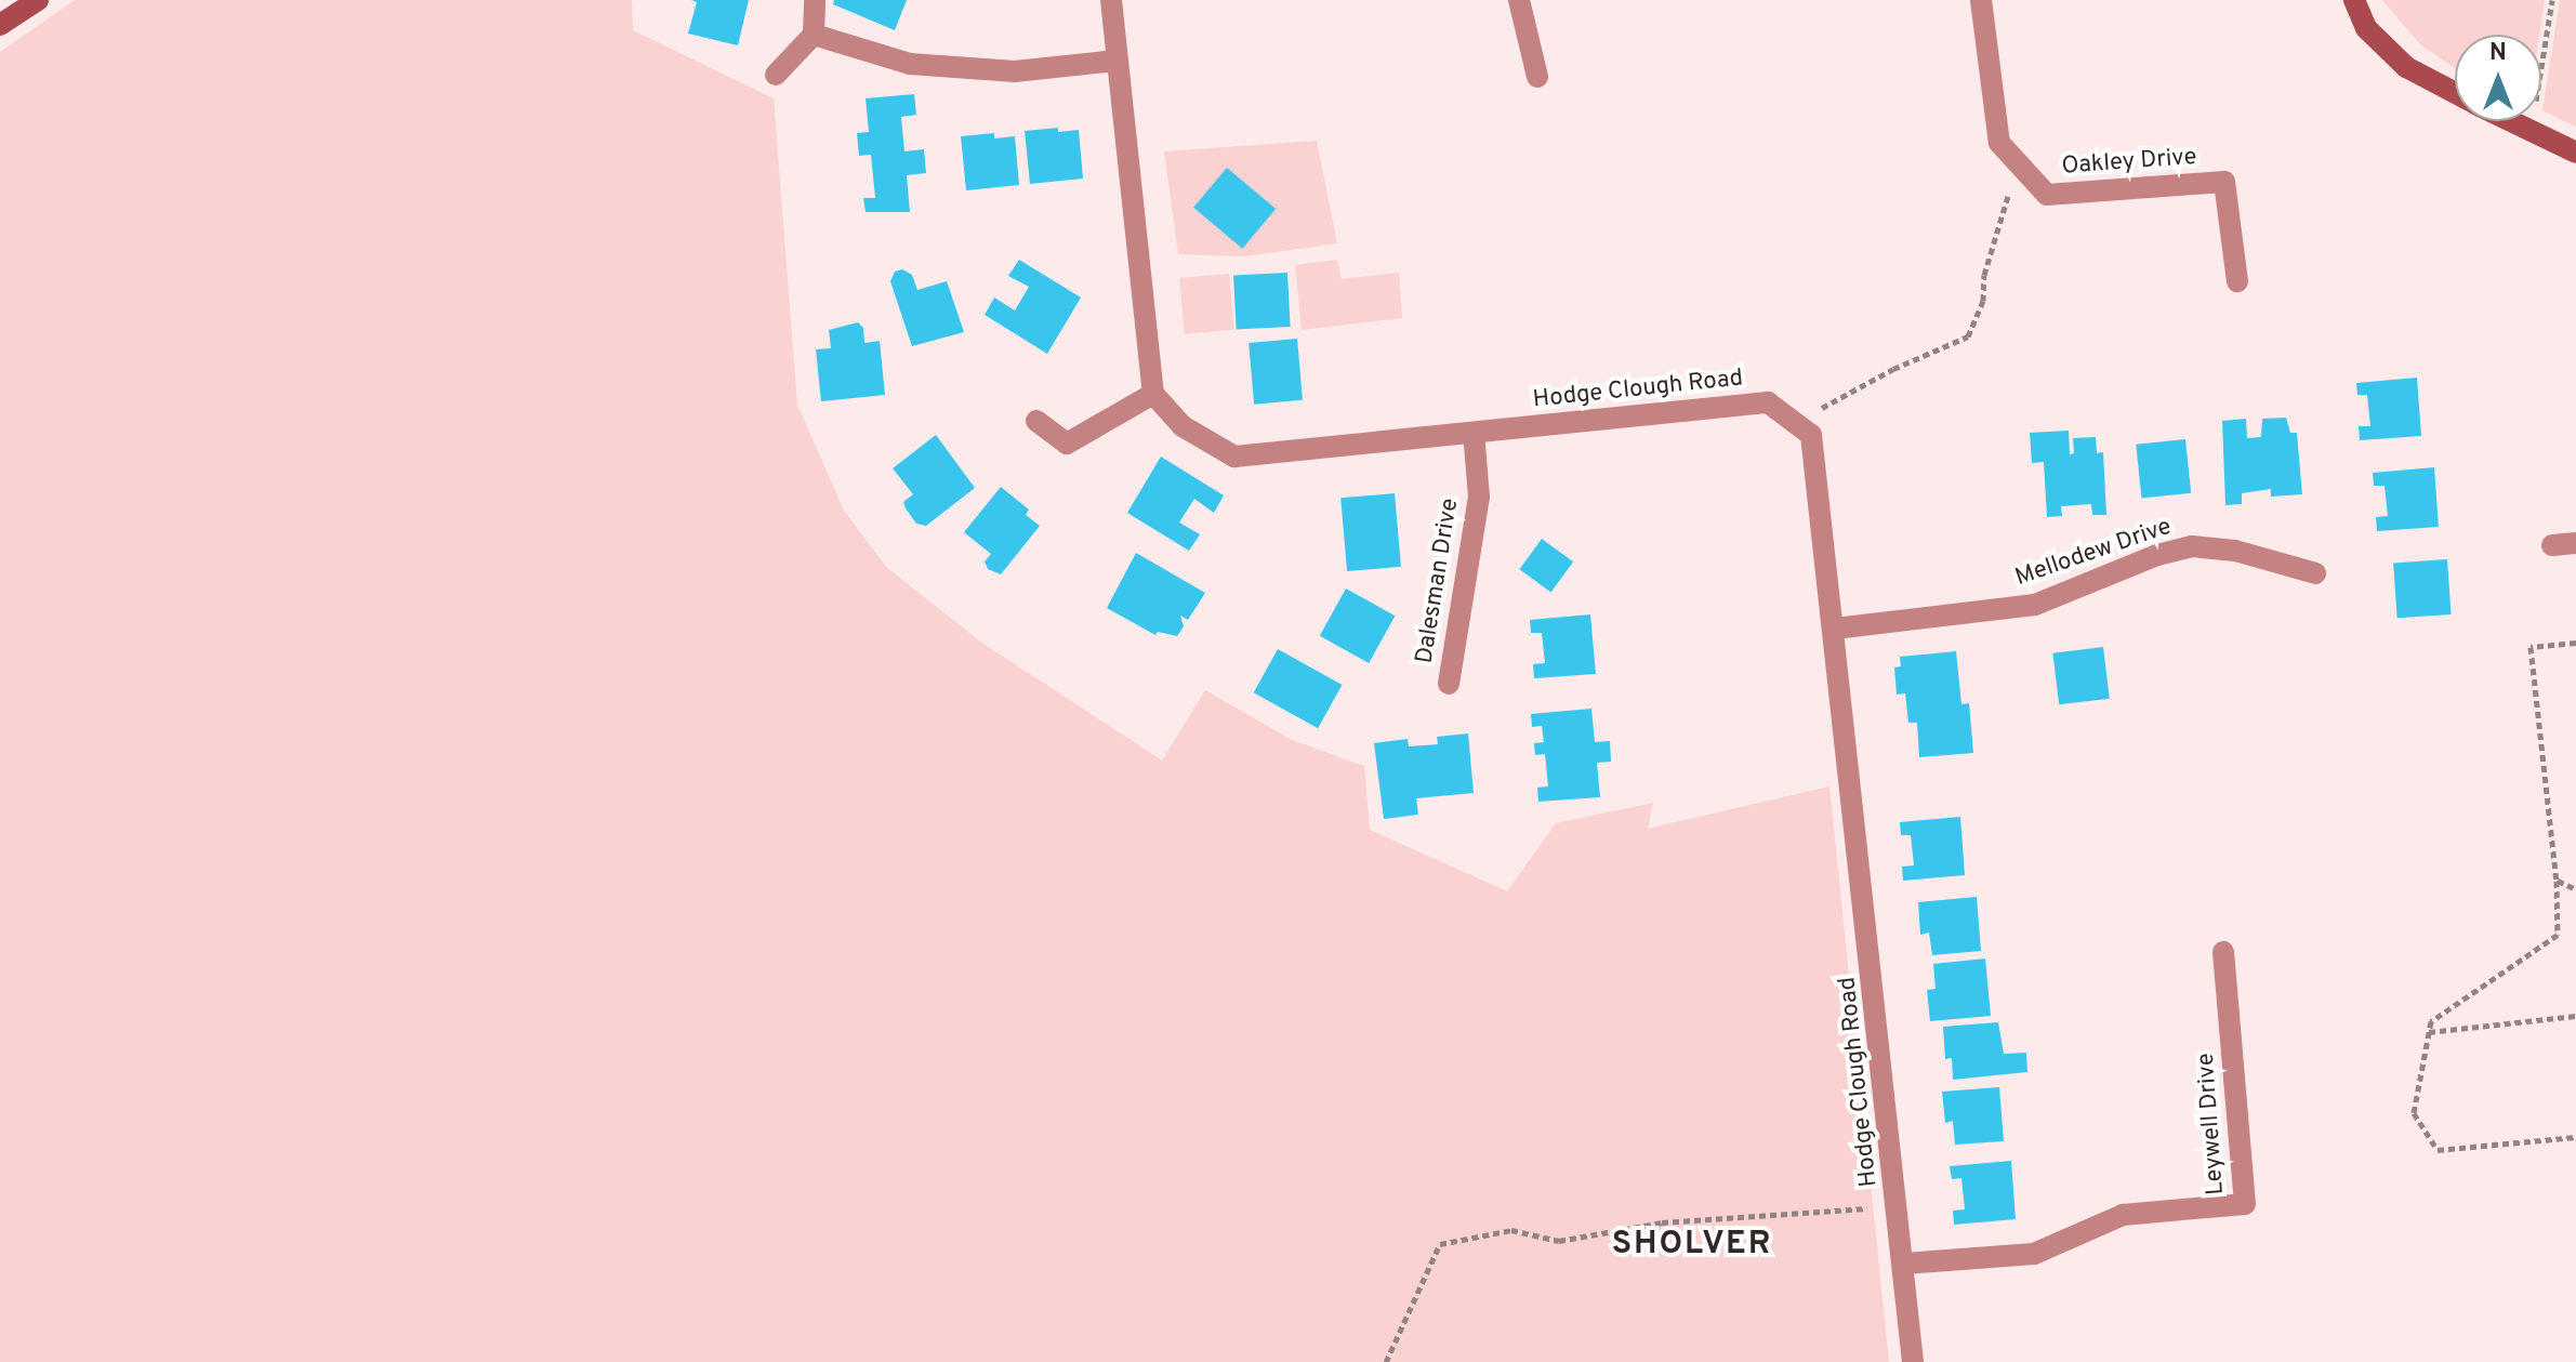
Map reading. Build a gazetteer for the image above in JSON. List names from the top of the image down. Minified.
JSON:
{"streets":{"street":["Oakley Drive","Hodge Clough Road","Mellodew Drive","Dalesman Drive","Leywell Drive"]},"crossings":[["Hodge Clough Road","Mellodew Drive"],["Hodge Clough Road","Dalesman Drive"],["Hodge Clough Road","Leywell Drive"]],"districts":["SHOLVER"],"north":"top"}
